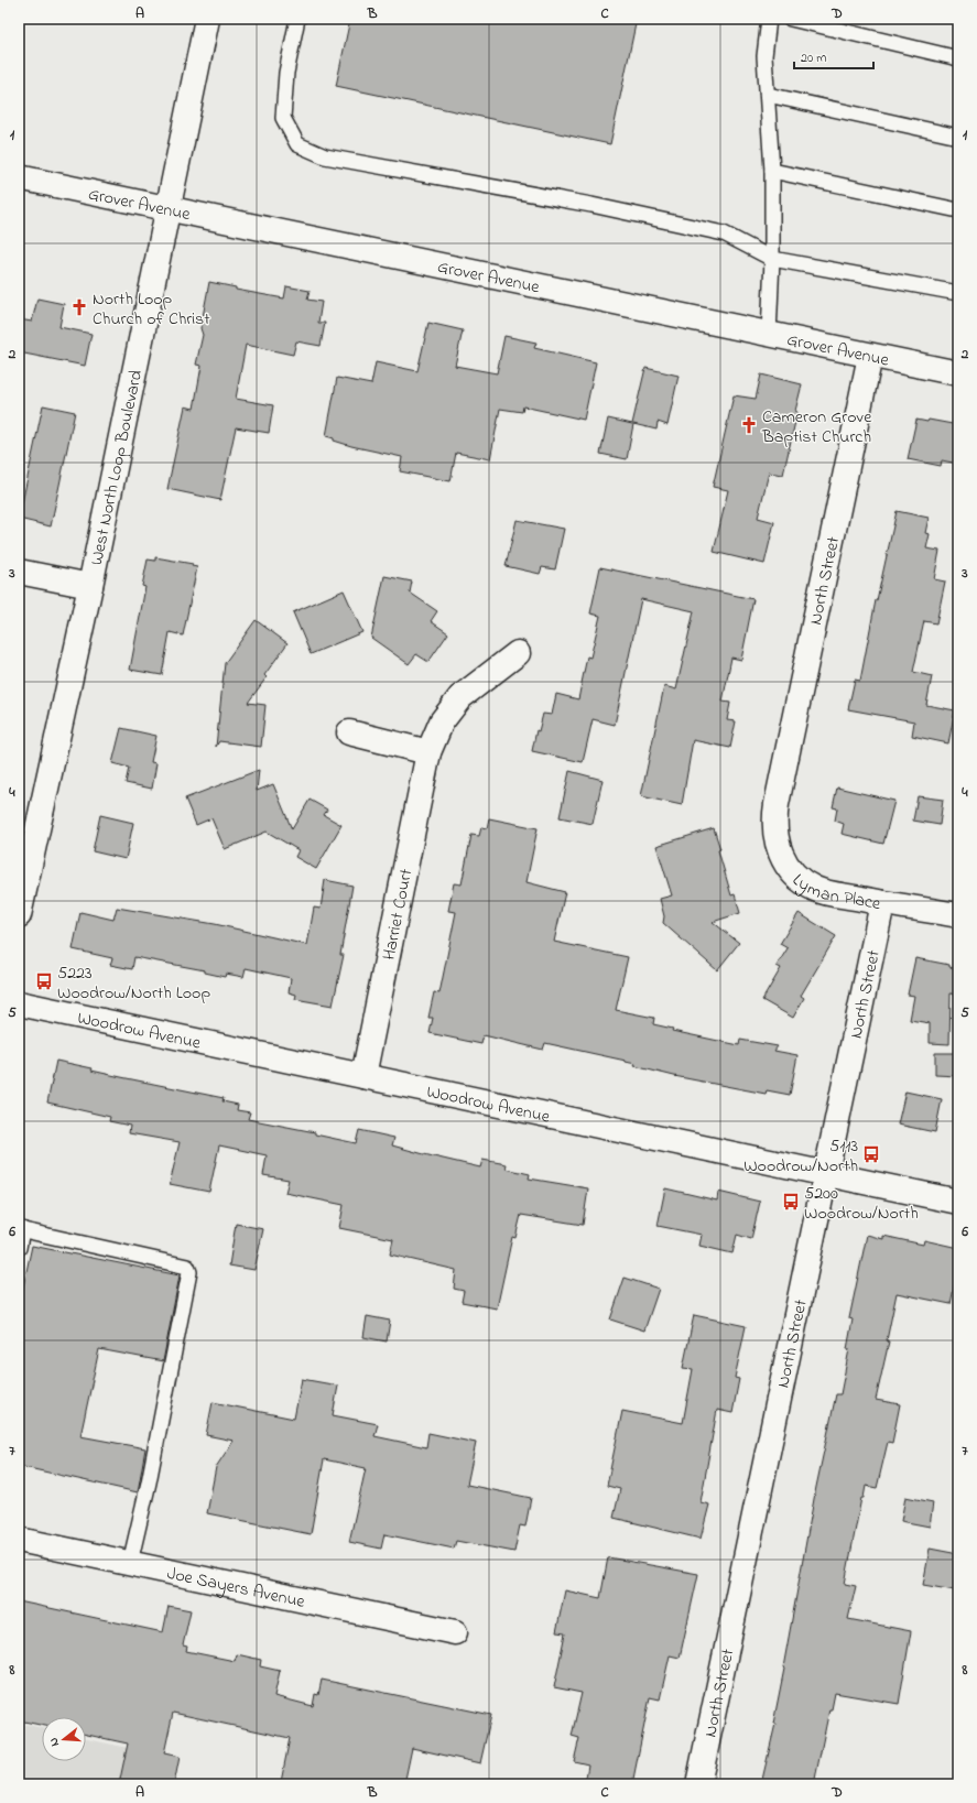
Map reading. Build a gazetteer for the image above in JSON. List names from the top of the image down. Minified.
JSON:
{"streets":{"street":["Grover Avenue","West North Loop Boulevard","North Street","Lyman Place","Harriet Court","Woodrow Avenue","Joe Sayers Avenue"]},"crossings":[["Grover Avenue","West North Loop Boulevard"],["Grover Avenue","North Street"],["North Street","Lyman Place"],["North Street","Woodrow Avenue"],["Harriet Court","Woodrow Avenue"]],"places":{"church":["North Loop Church of Christ","Cameron Grove Baptist Church"],"bus stop":["5223 Woodrow/North Loop","5113 Woodrow/North","5200 Woodrow/North"]},"scale_bar":"20 m","north":"left","grid":{"columns":["A","B","C","D"],"rows":["1","2","3","4","5","6","7","8"]}}
